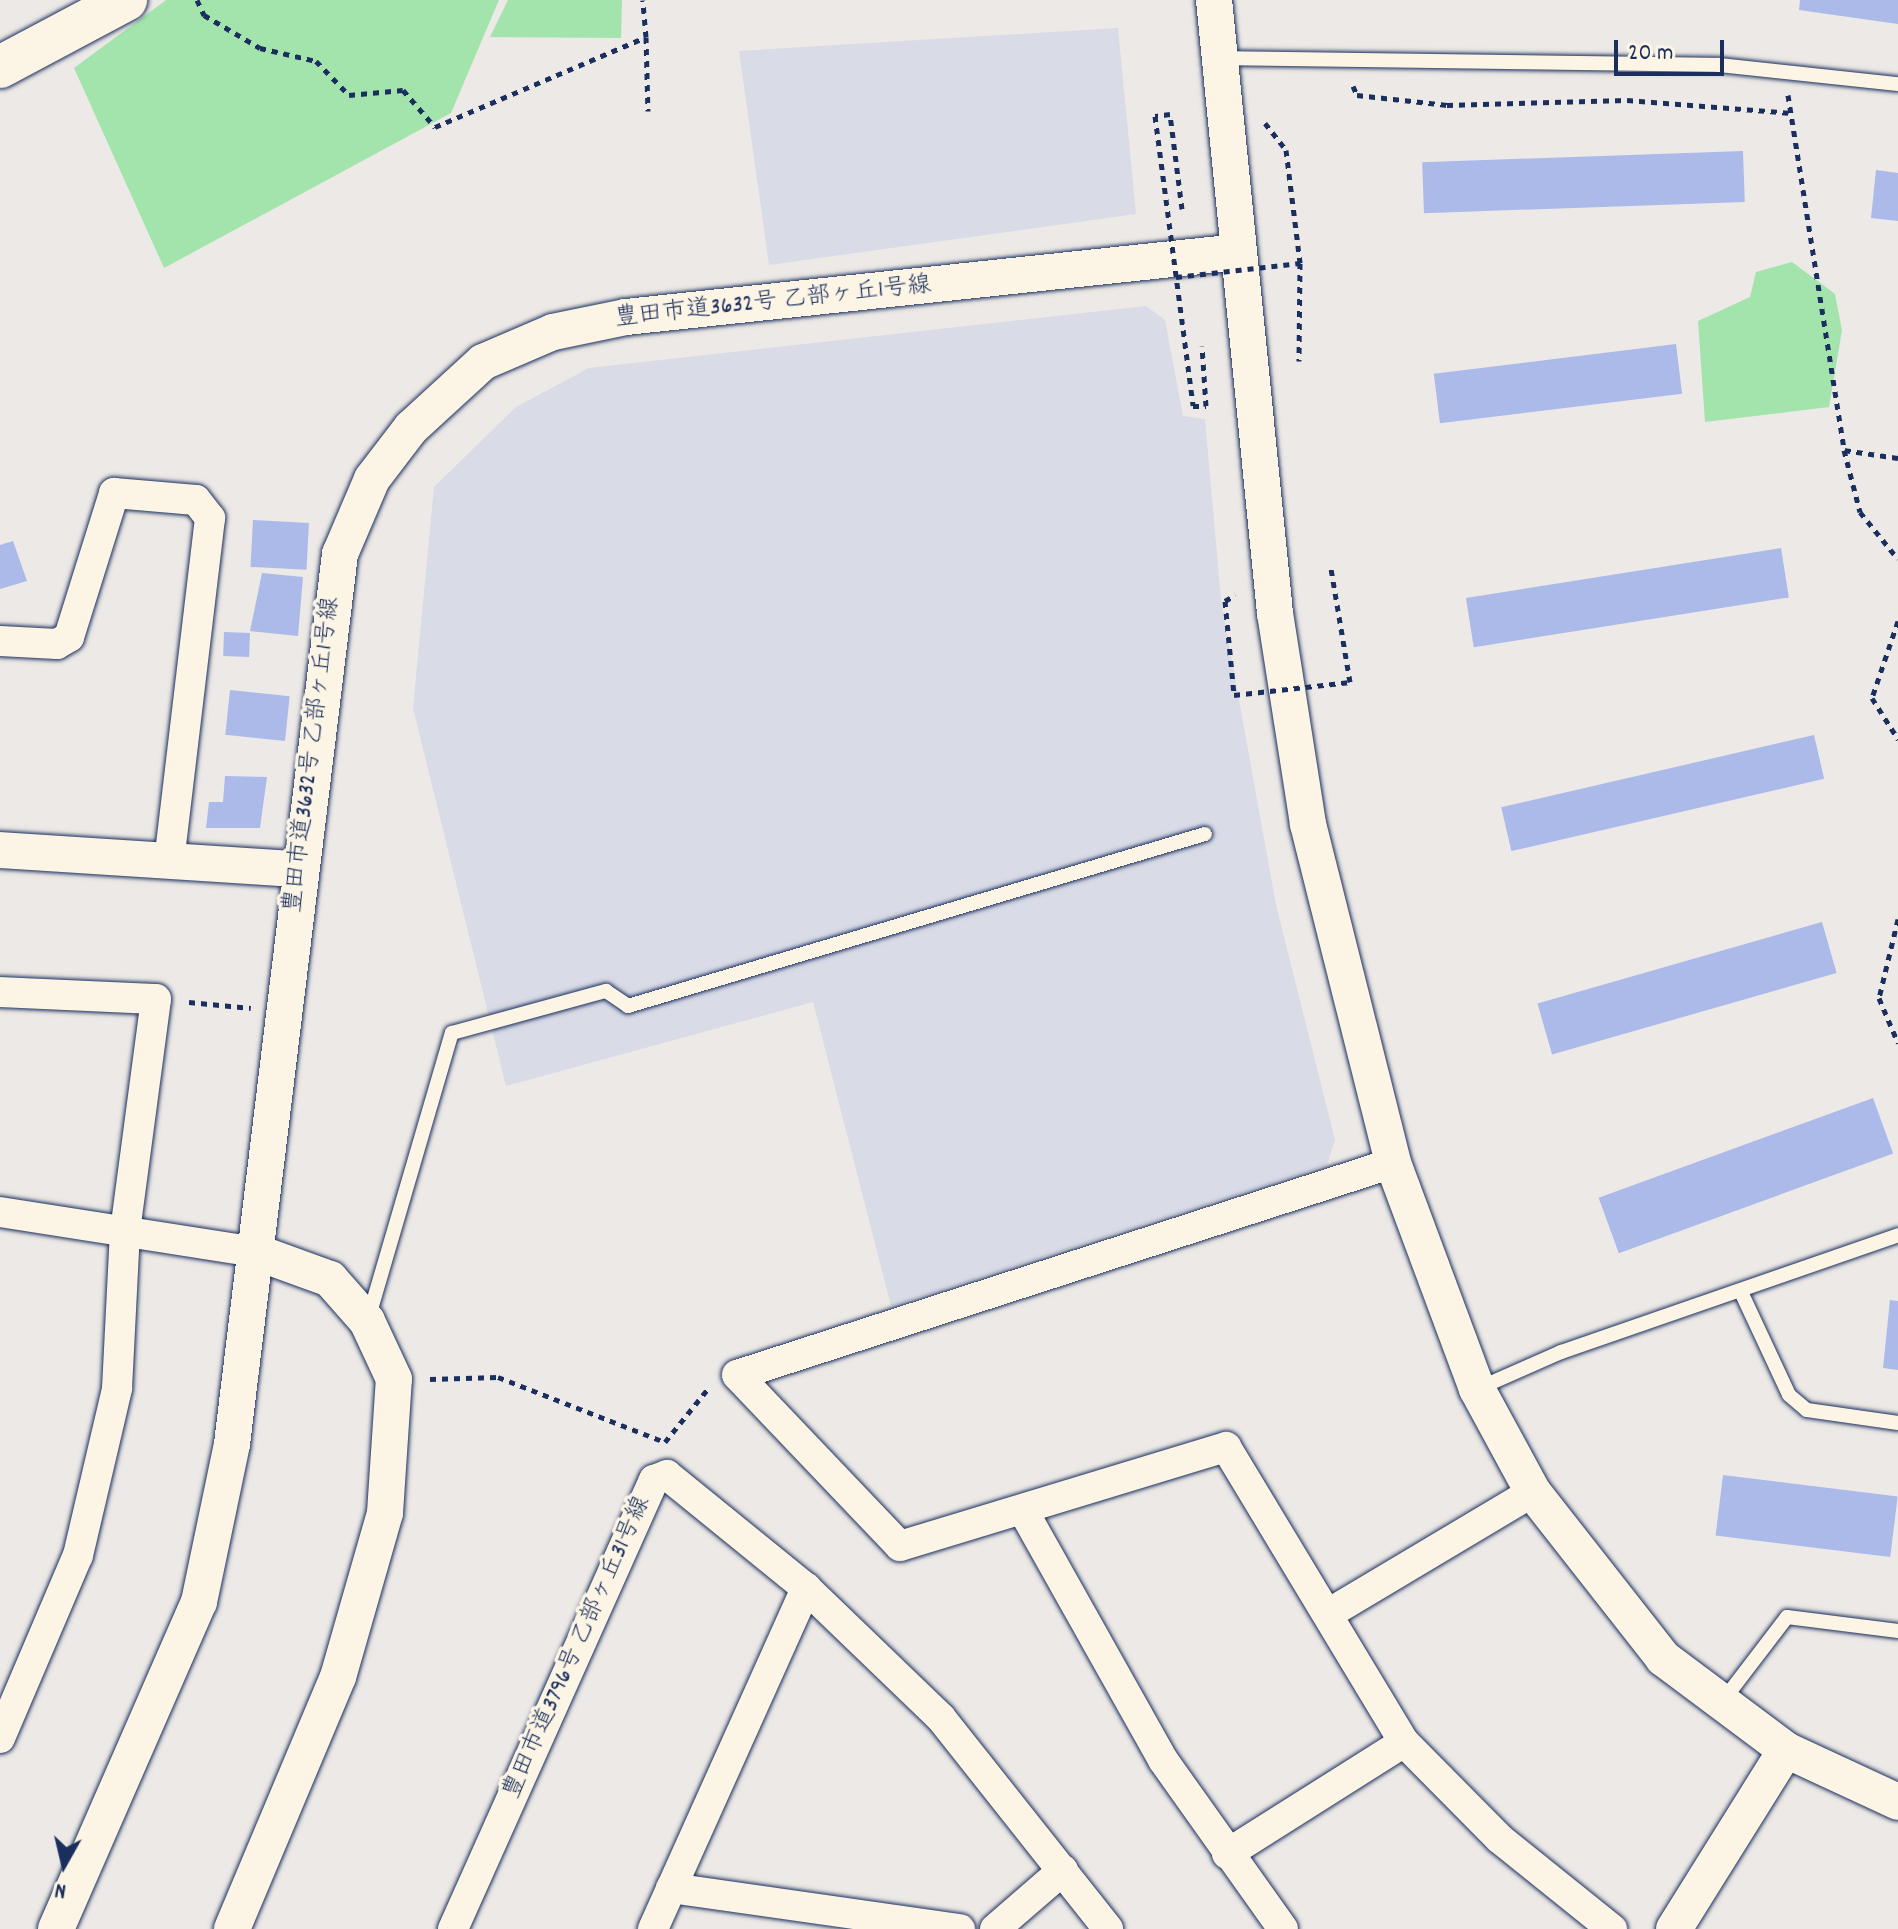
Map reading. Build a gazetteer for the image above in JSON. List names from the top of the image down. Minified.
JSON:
{"streets":{"street":["豊田市道3632号 乙部ヶ丘1号線","豊田市道3796号 乙部ヶ丘31号線"]},"scale_bar":"20 m","north":"bottom"}
